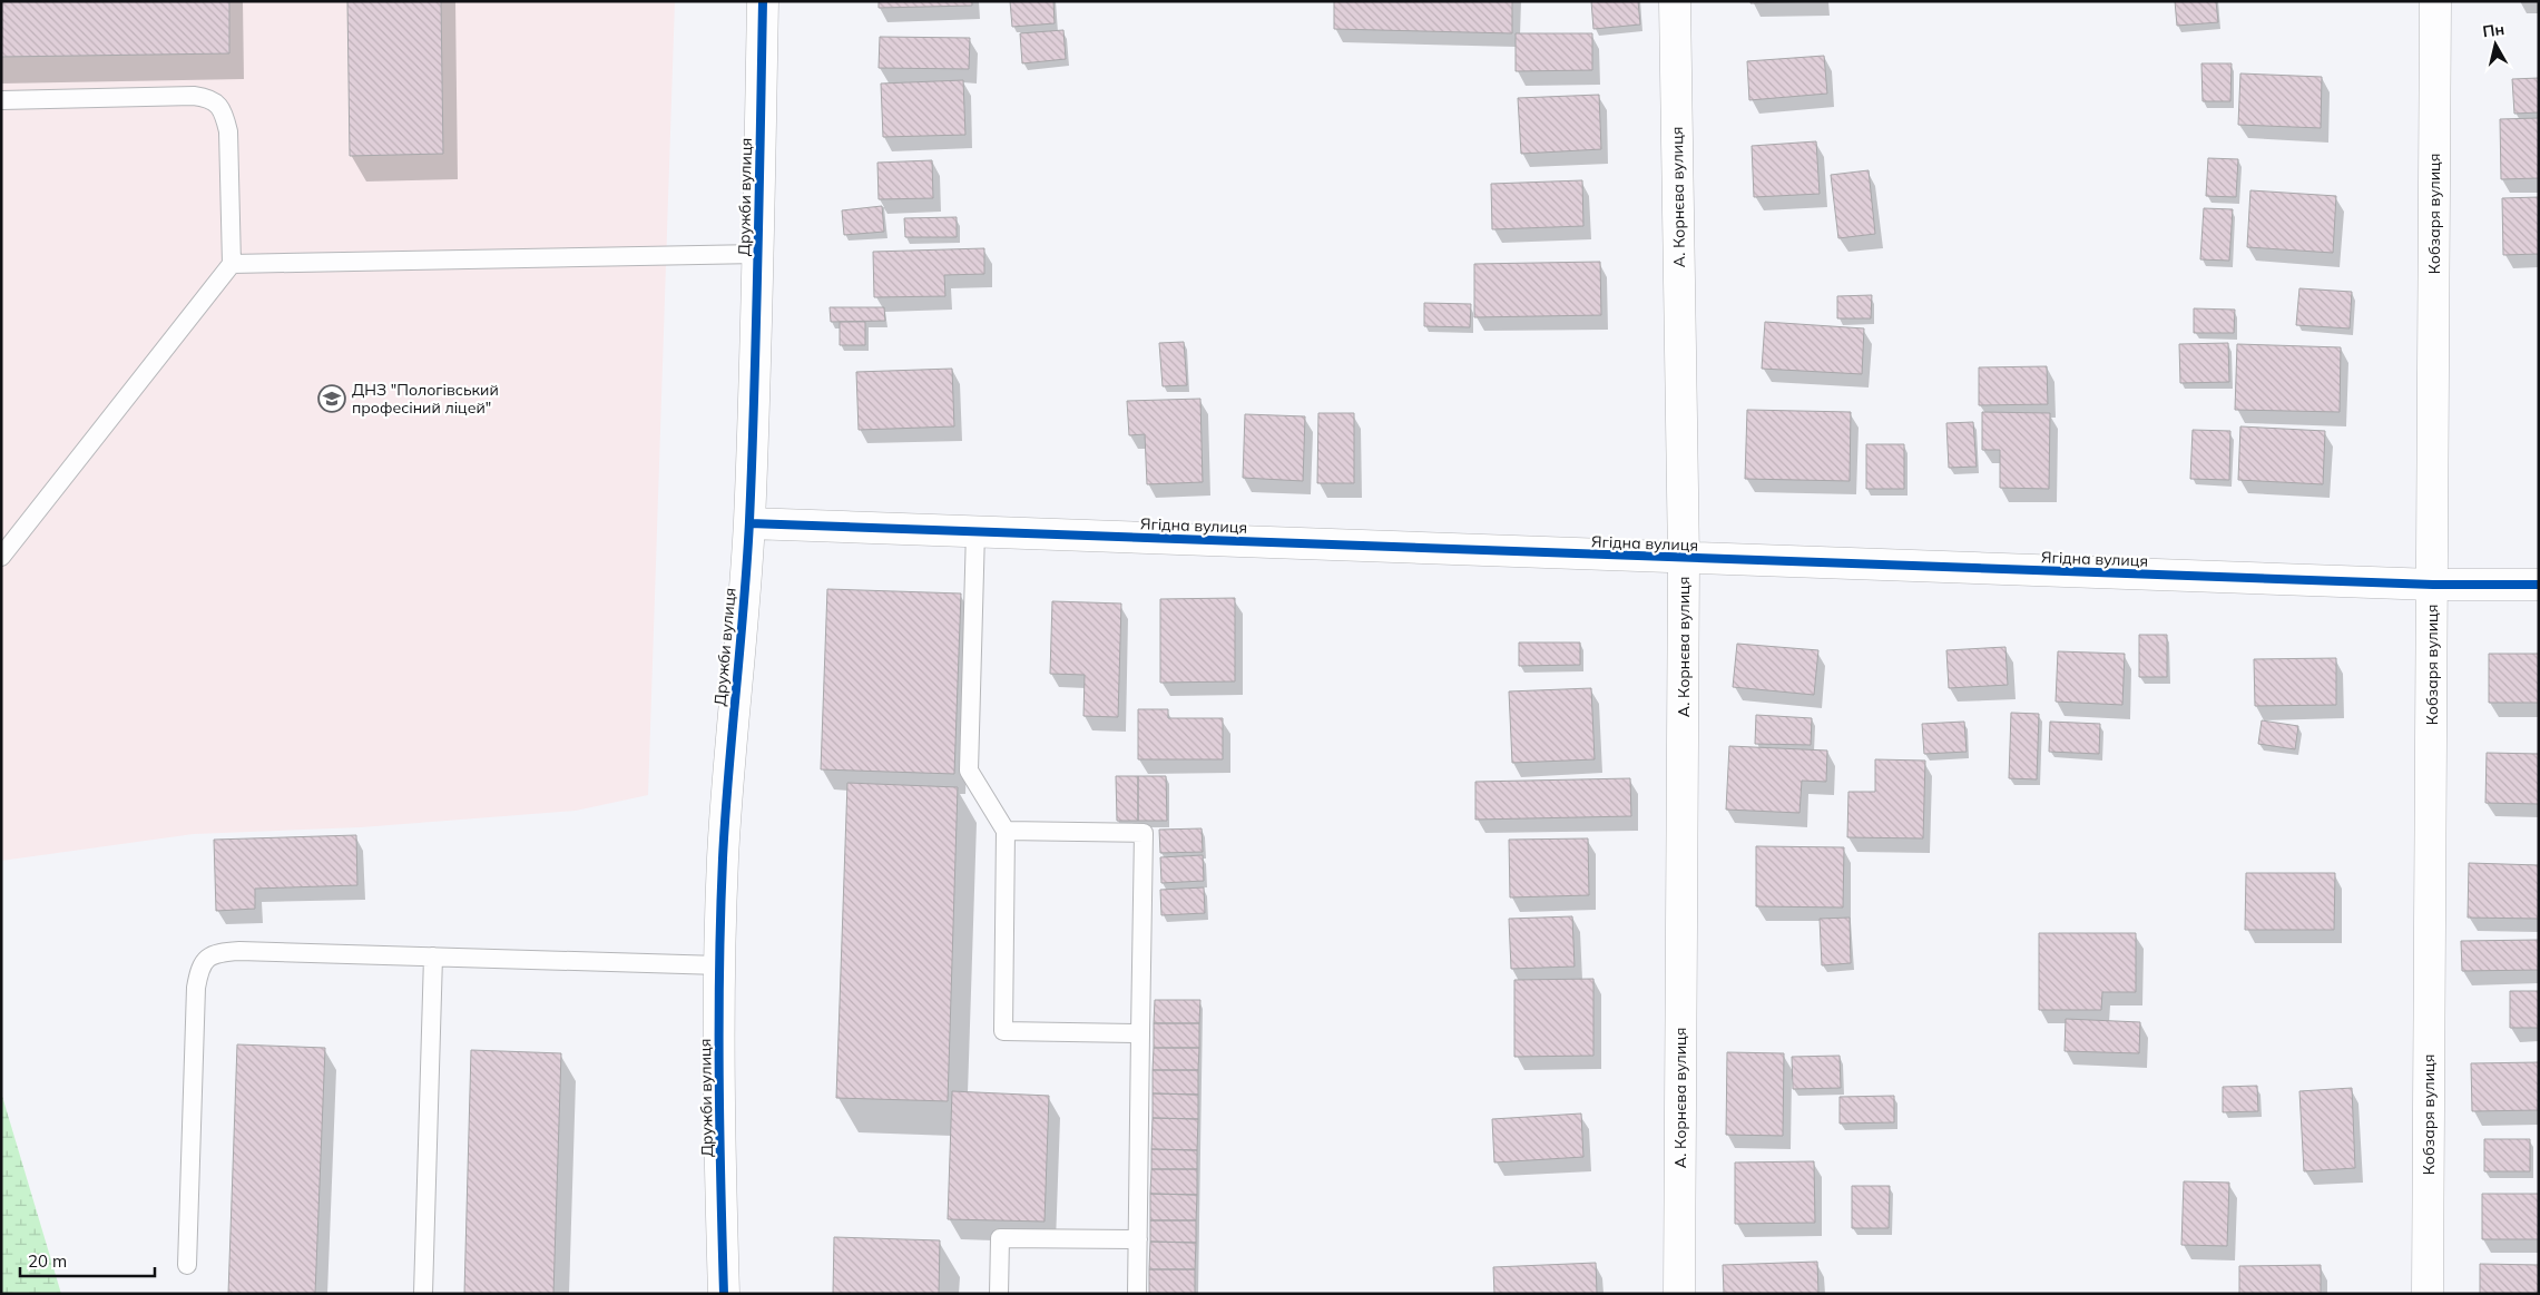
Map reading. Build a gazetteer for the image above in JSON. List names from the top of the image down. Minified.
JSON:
{"streets":{"street":["Дружби вулиця","А. Корнєва вулиця","Кобзаря вулиця","Ягідна вулиця"]},"crossings":[["Дружби вулиця","Ягідна вулиця"],["А. Корнєва вулиця","Ягідна вулиця"],["Кобзаря вулиця","Ягідна вулиця"]],"places":{"school or university":["ДНЗ \"Пологівський професіний ліцей\""]},"scale_bar":"20 m","north":"top"}
